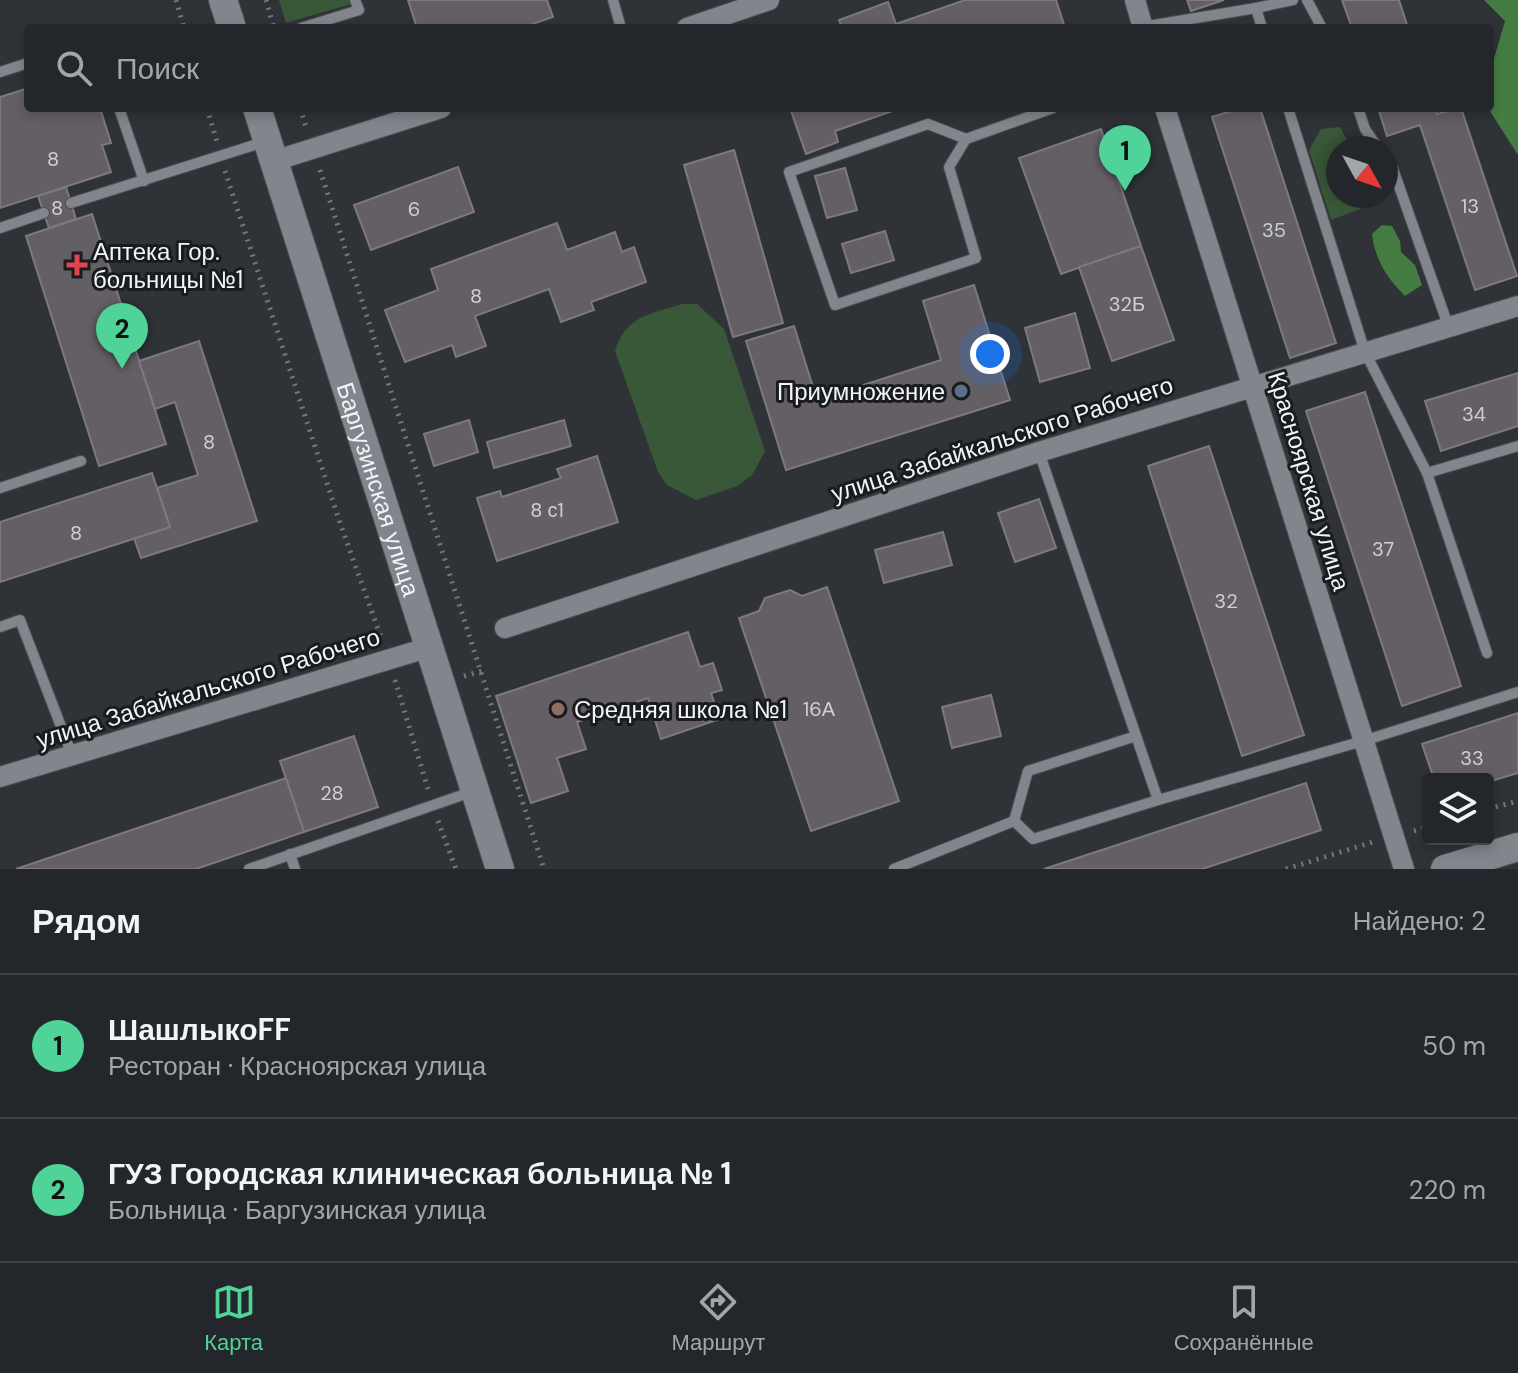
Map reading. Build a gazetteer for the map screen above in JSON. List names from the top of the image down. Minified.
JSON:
{"streets":{"main road":["Баргузинская улица"],"street":["улица Забайкальского Рабочего","Красноярская улица"]},"crossings":[["улица Забайкальского Рабочего","Красноярская улица"],["улица Забайкальского Рабочего","Баргузинская улица"]],"places":{"health":["Аптека Гор. больницы №1"],"other":["Приумножение","Средняя школа №1"]},"house_numbers":["8","13","8","6","35","8","32Б","34","8","8 с1","8","37","32","16А","33","28"],"north":"bottom right","page":{"search":"Поиск","pins":["1","2"],"heading":["Рядом","Найдено: 2"],"list":[{"mark":"1","name":"ШашлыкоFF","note":"Ресторан · Красноярская улица","value":"50 m"},{"mark":"2","name":"ГУЗ Городская клиническая больница № 1","note":"Больница · Баргузинская улица","value":"220 m"}],"nav":["Карта","Маршрут","Сохранённые"]}}
